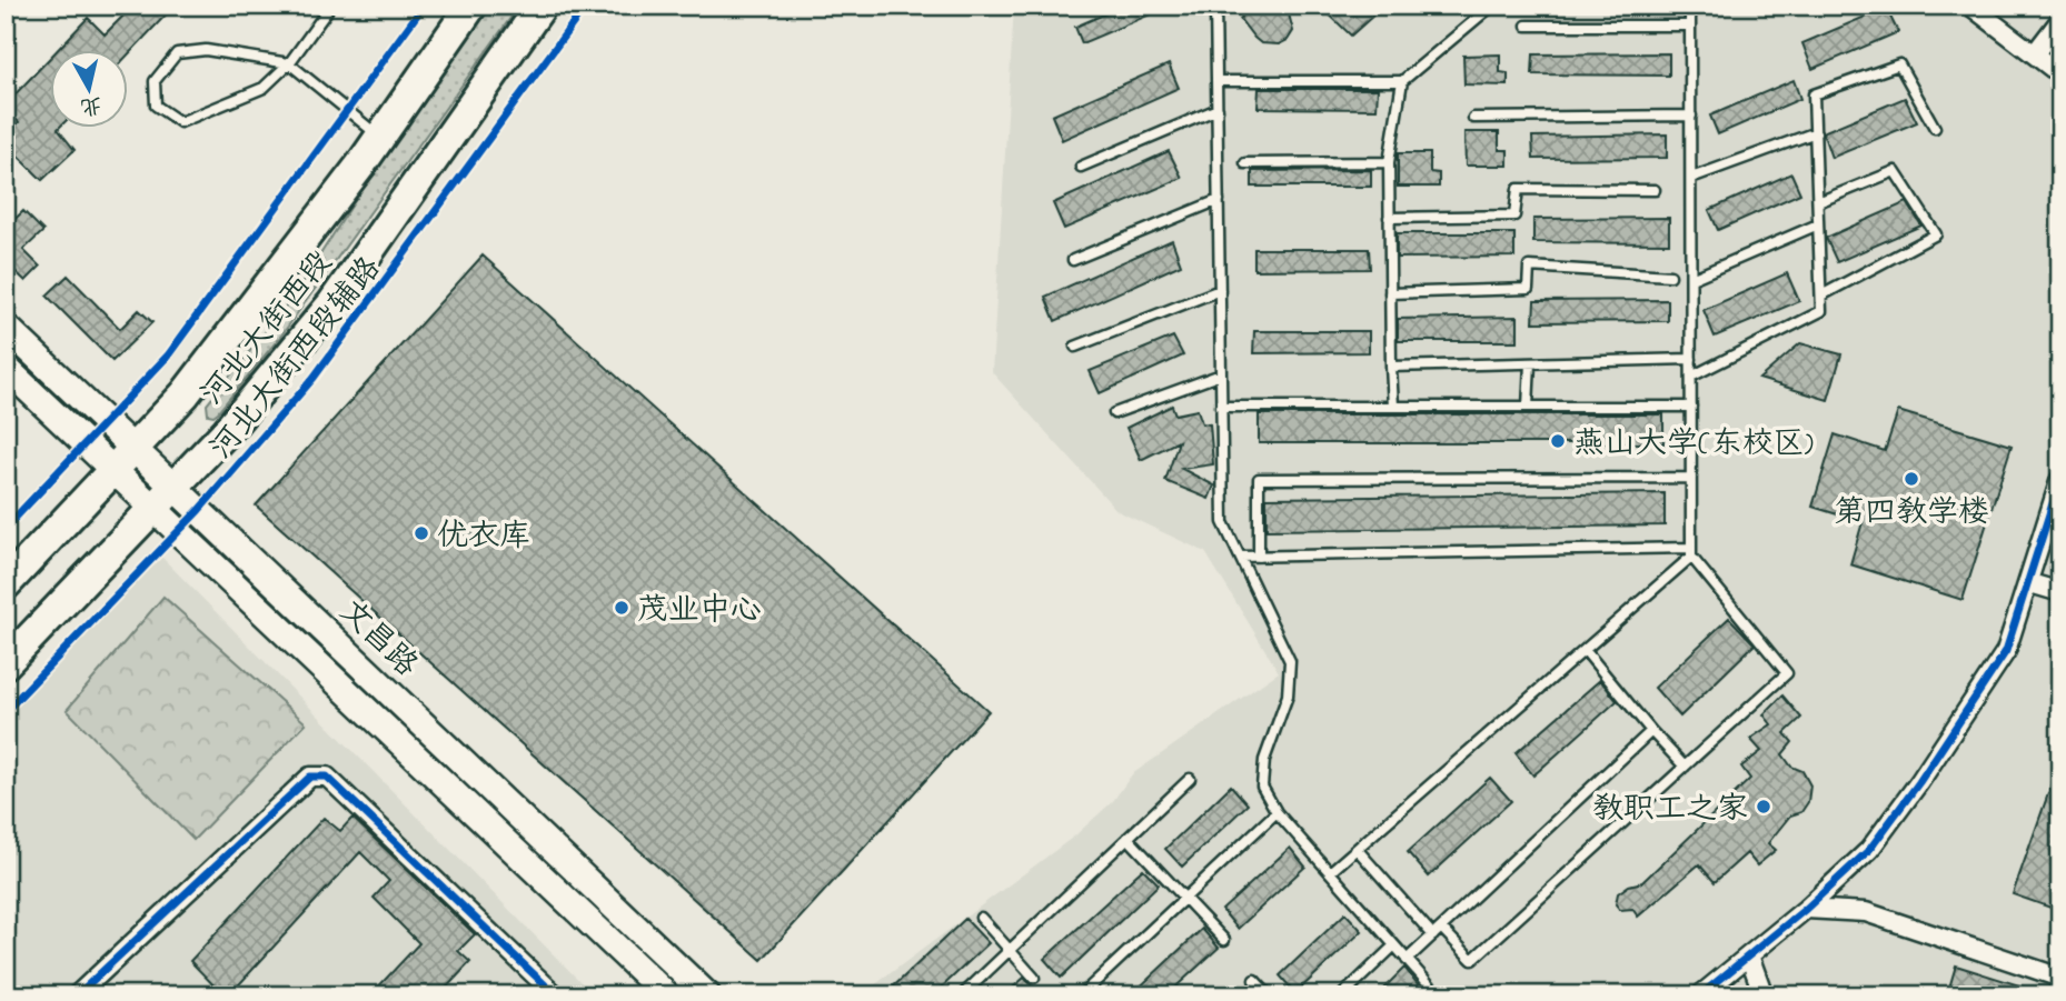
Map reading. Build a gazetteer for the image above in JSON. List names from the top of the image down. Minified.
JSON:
{"streets":{"highway":["河北大街西段"],"main road":["文昌路"],"cycle path":["河北大街西段辅路"]},"crossings":[["河北大街西段","文昌路"]],"places":["燕山大学(东校区)","第四教学楼","优衣库","茂业中心","教职工之家"],"north":"bottom"}
